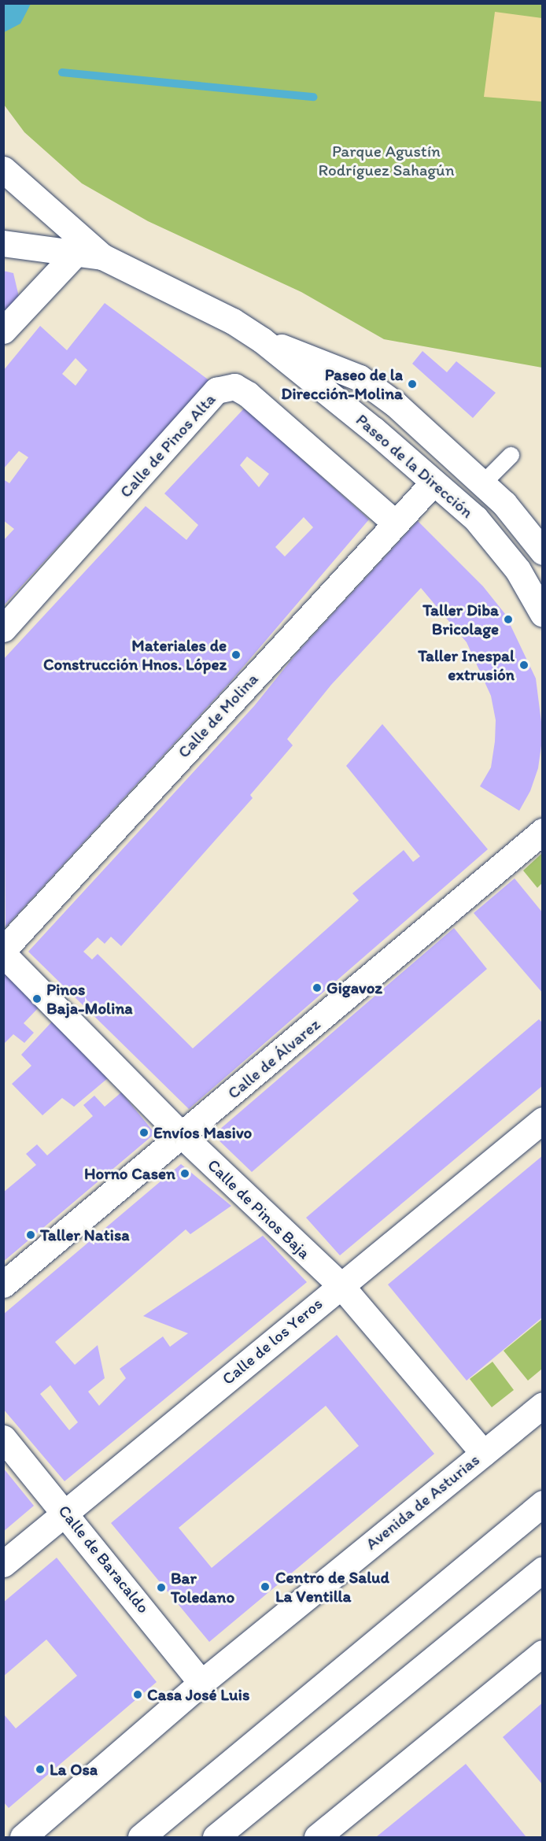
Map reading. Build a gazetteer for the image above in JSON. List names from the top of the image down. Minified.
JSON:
{"streets":{"street":["Calle de Pinos Alta","Paseo de la Dirección","Calle de Molina","Calle de Álvarez","Calle de Pinos Baja","Calle de los Yeros","Avenida de Asturias","Calle de Baracaldo"]},"crossings":[["Calle de Pinos Alta","Calle de Molina"],["Paseo de la Dirección","Calle de Molina"],["Calle de Álvarez","Calle de Pinos Baja"],["Calle de Pinos Baja","Calle de los Yeros"],["Calle de Pinos Baja","Avenida de Asturias"],["Calle de los Yeros","Calle de Baracaldo"],["Avenida de Asturias","Calle de Baracaldo"]],"parks":["Parque Agustín Rodríguez Sahagún"],"places":["Paseo de la Dirección-Molina","Taller Diba Bricolage","Materiales de Construcción Hnos. López","Taller Inespal extrusión","Gigavoz","Pinos Baja-Molina","Envíos Masivo","Horno Casen","Taller Natisa","Centro de Salud La Ventilla","Bar Toledano","Casa José Luis","La Osa"]}
